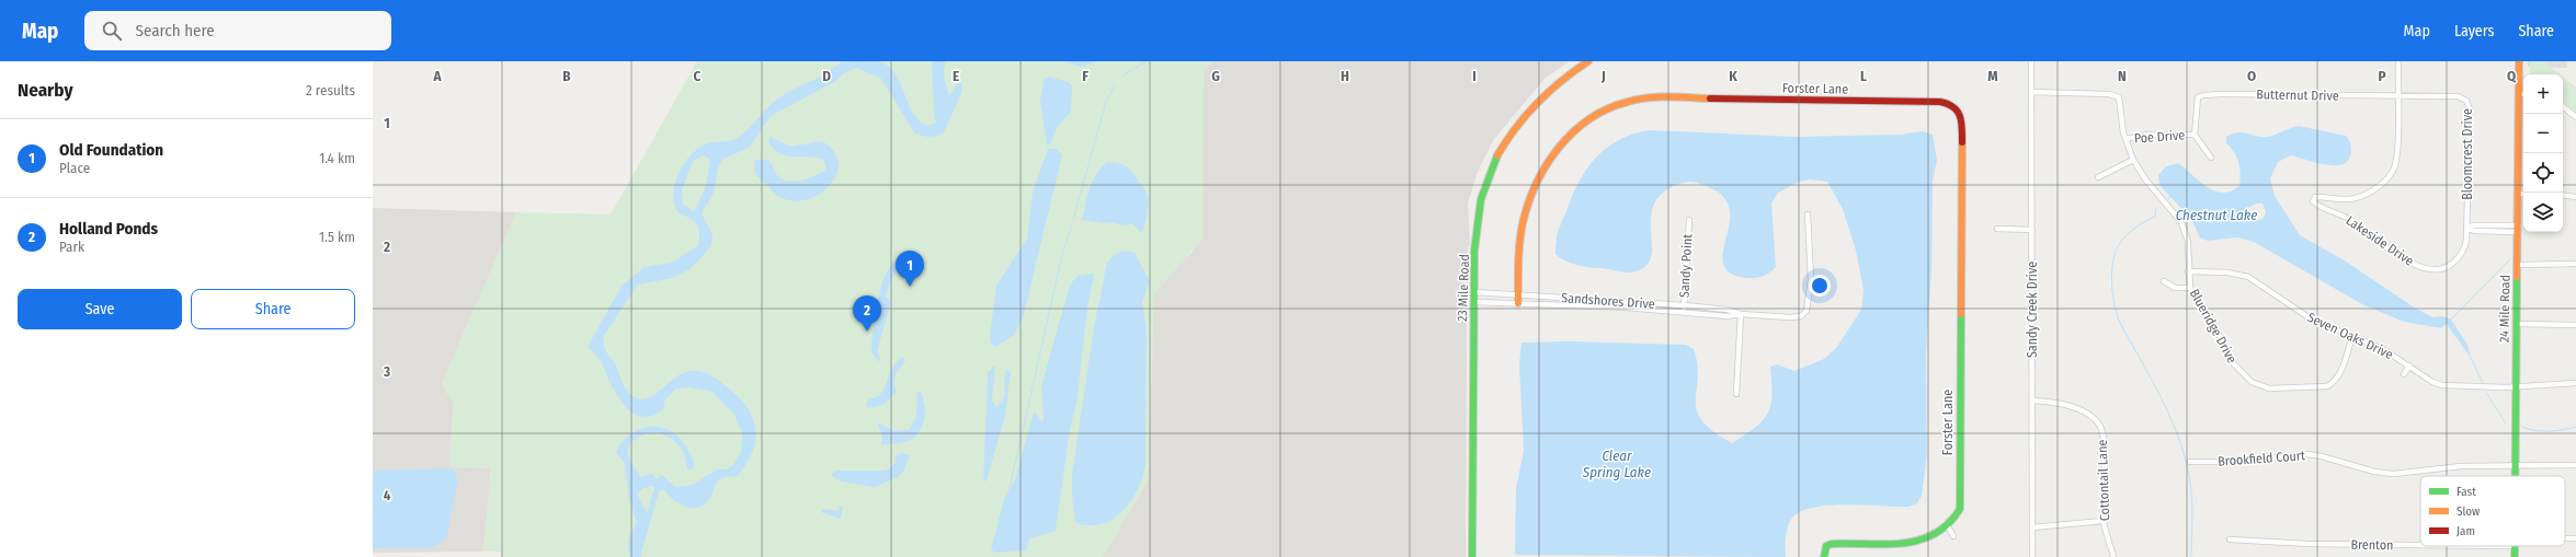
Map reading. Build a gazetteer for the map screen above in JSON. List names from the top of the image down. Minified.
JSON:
{"streets":{"street":["Forster Lane","Butternut Drive","Poe Drive","Bloomcrest Drive","Lakeside Drive","Sandy Point","23 Mile Road","Sandshores Drive","24 Mile Road","Sandy Creek Drive","Blueridge Drive","Seven Oaks Drive","Brookfield Court","Cottontail Lane","Brenton"]},"crossings":[["Forster Lane","Sandshores Drive"],["Butternut Drive","Poe Drive"],["Butternut Drive","Bloomcrest Drive"],["Butternut Drive","Lakeside Drive"],["Poe Drive","Blueridge Drive"],["Bloomcrest Drive","Lakeside Drive"],["Sandy Point","Sandshores Drive"],["23 Mile Road","Sandshores Drive"],["24 Mile Road","Seven Oaks Drive"],["24 Mile Road","Brookfield Court"],["Sandy Creek Drive","Blueridge Drive"],["Sandy Creek Drive","Cottontail Lane"],["Blueridge Drive","Seven Oaks Drive"]],"water":["Chestnut Lake","Clear Spring Lake"],"legend":["Fast","Slow","Jam"],"page":{"header":"Map","search":"Search here","nav":["Map","Layers","Share"],"heading":["Nearby","2 results"],"map_buttons":["+","−"],"list":[{"mark":"1","name":"Old Foundation","note":"Place","value":"1.4 km"},{"mark":"2","name":"Holland Ponds","note":"Park","value":"1.5 km"}],"pins":["1","2"],"buttons":["Save","Share"]},"grid":{"columns":["A","B","C","D","E","F","G","H","I","J","K","L","M","N","O","P","Q"],"rows":["1","2","3","4"]}}
